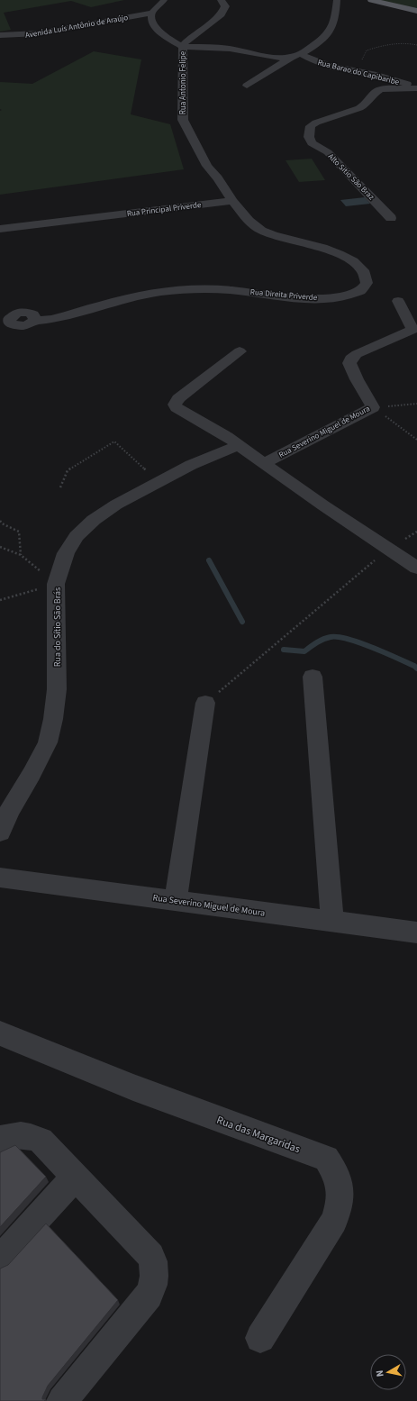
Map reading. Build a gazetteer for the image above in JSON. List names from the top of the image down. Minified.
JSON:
{"streets":{"street":["Avenida Luís Antônio de Araújo","Rua Barao do Capibaribe","Rua Antonio Felipe","Alto Sitio São Braz","Rua Principal Priverde","Rua Direita Priverde","Rua Severino Miguel de Moura","Rua do Sítio São Brás","Rua das Margaridas"]},"crossings":[["Rua Barao do Capibaribe","Alto Sitio São Braz"],["Rua Antonio Felipe","Rua Principal Priverde"],["Rua Antonio Felipe","Rua Direita Priverde"],["Rua Principal Priverde","Rua Direita Priverde"]],"north":"left"}
